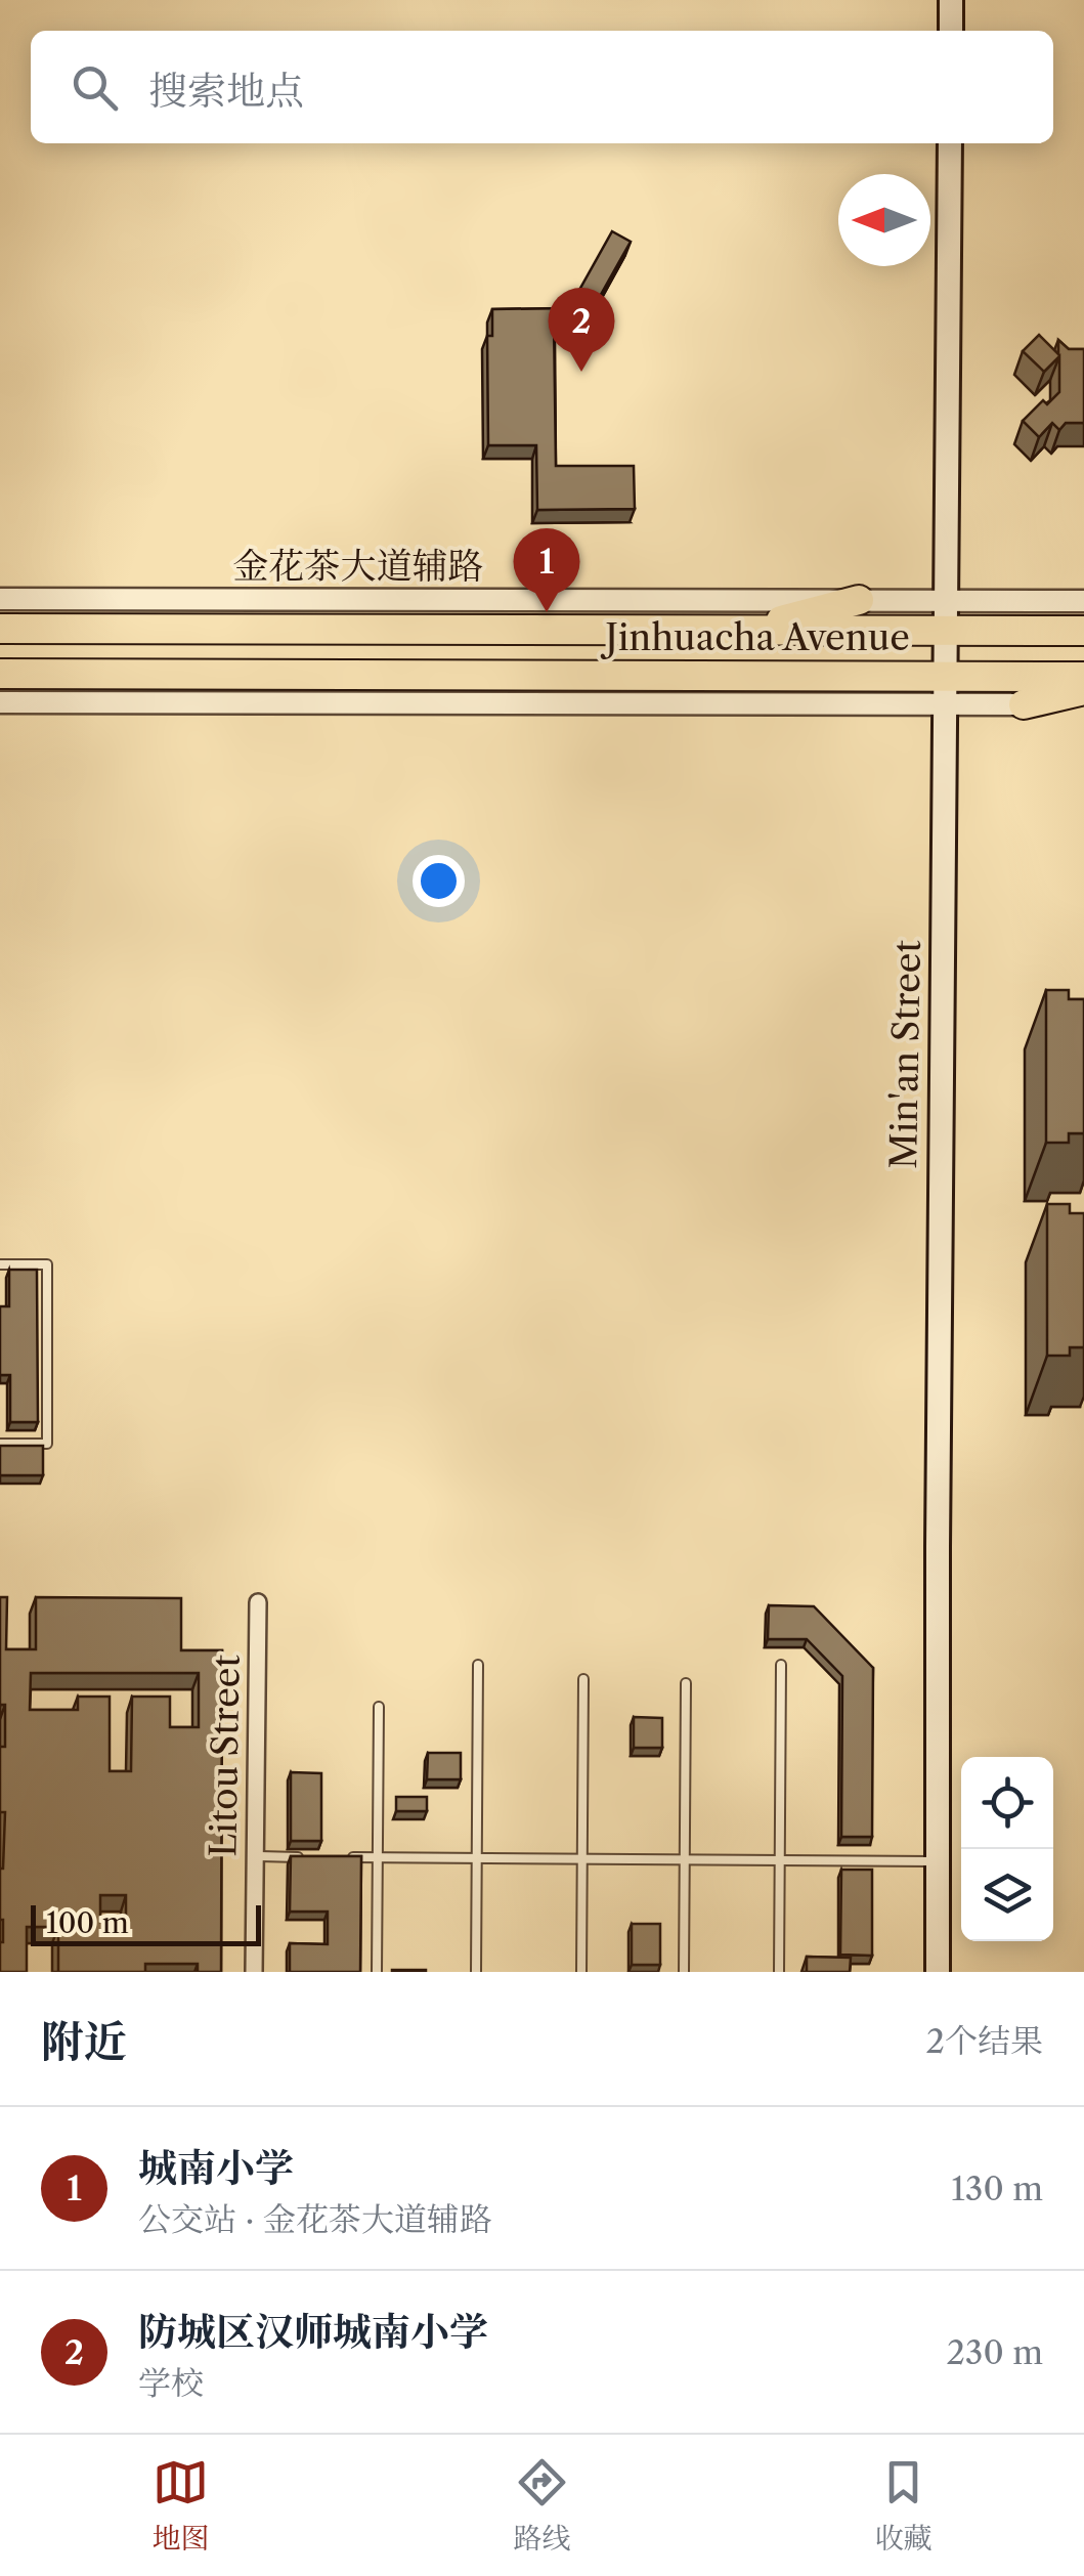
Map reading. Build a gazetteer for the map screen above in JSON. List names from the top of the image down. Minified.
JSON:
{"streets":{"highway":["Jinhuacha Avenue"],"main road":["Min'an Street"],"street":["金花茶大道辅路","Litou Street"]},"crossings":[["金花茶大道辅路","Min'an Street"],["Jinhuacha Avenue","Min'an Street"]],"scale_bar":"100 m","north":"left","page":{"search":"搜索地点","pins":["2","1"],"scale":"100 m","heading":["附近","2个结果"],"list":[{"mark":"1","name":"城南小学","note":"公交站 · 金花茶大道辅路","value":"130 m"},{"mark":"2","name":"防城区汉师城南小学","note":"学校","value":"230 m"}],"nav":["地图","路线","收藏"]}}
